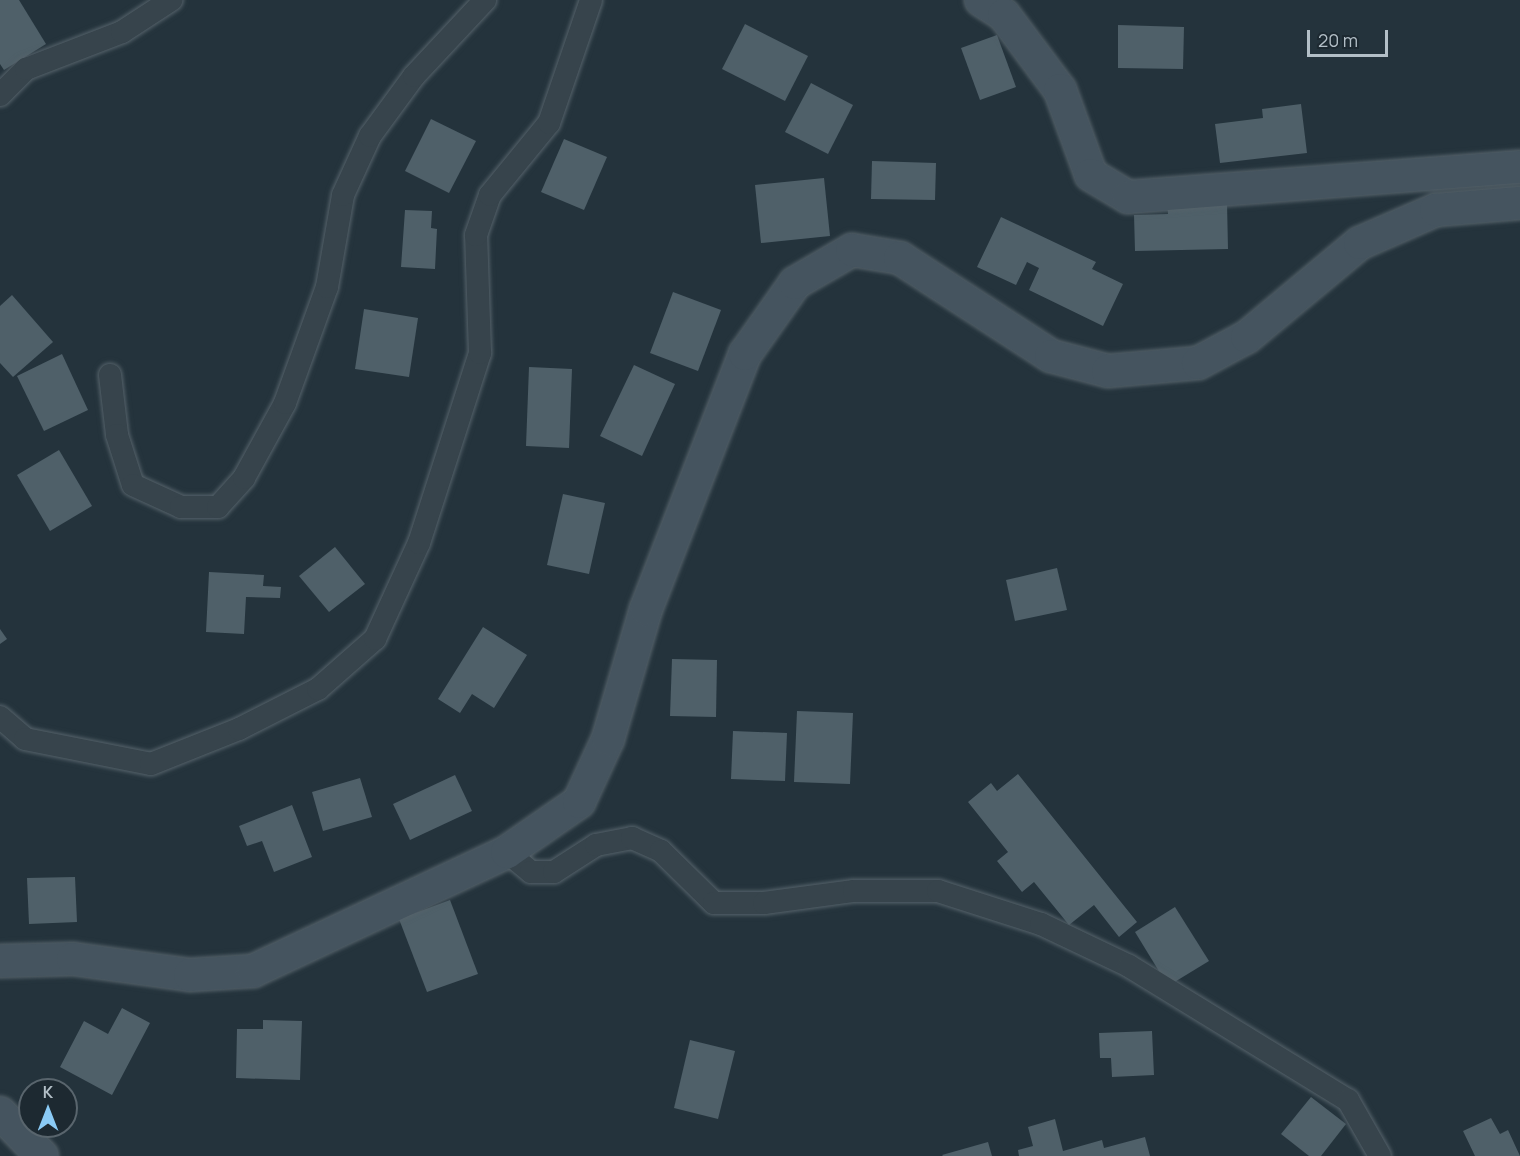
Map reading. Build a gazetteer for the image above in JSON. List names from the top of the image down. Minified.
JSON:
{"scale_bar":"20 m","north":"top"}
